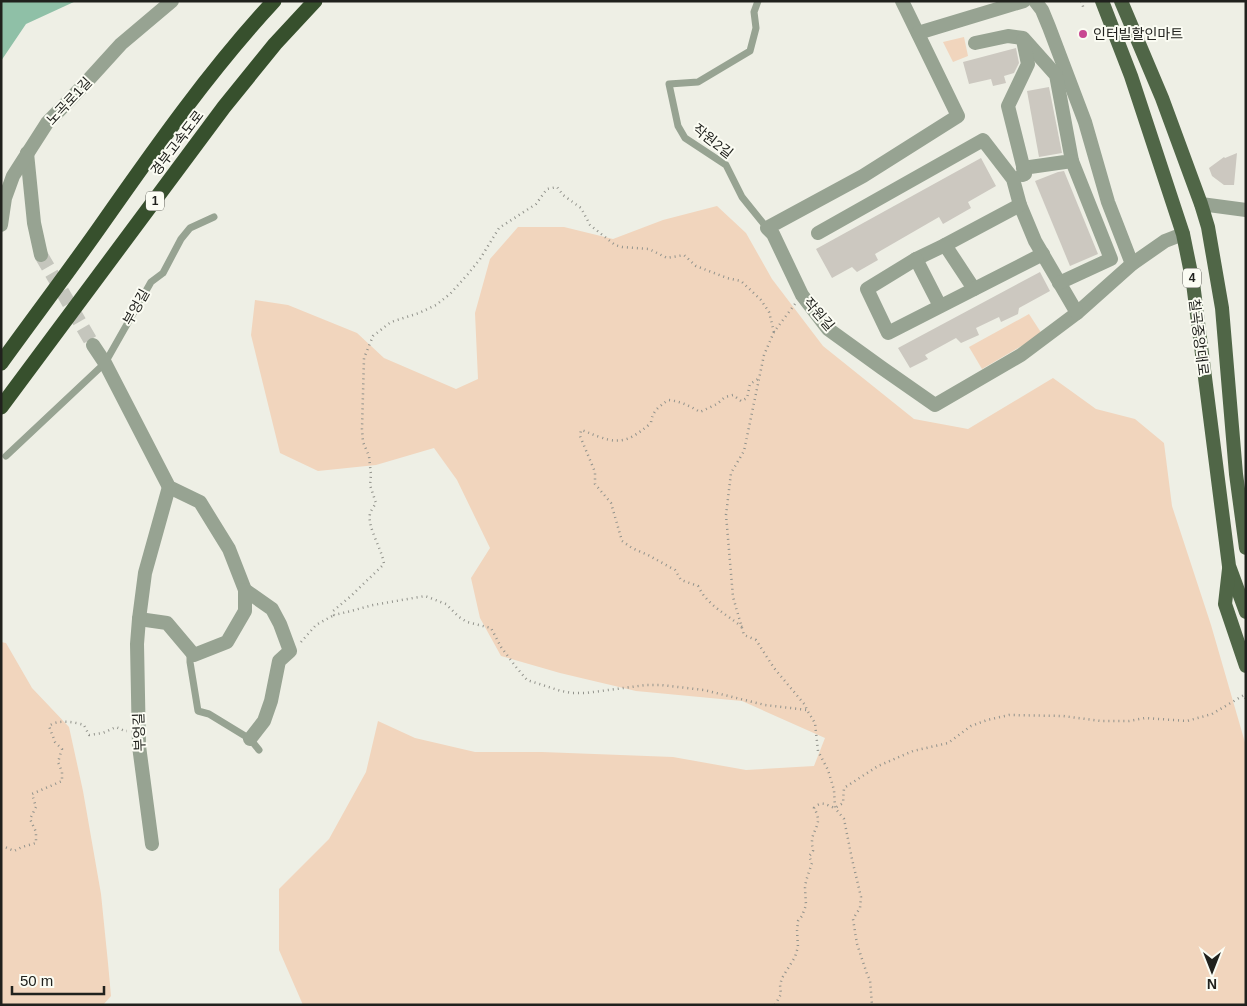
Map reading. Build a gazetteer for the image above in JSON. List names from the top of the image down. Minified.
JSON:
{"streets":{"highway":["경부고속도로","1"],"main road":["4","칠곡중앙대로"],"street":["노곡로1길","부엉길","작원길"],"lane":["작원2길"]},"crossings":[["작원2길","작원길"],["작원길","칠곡중앙대로"]],"places":["인터빌할인마트"],"scale_bar":"50 m","north":"bottom"}
